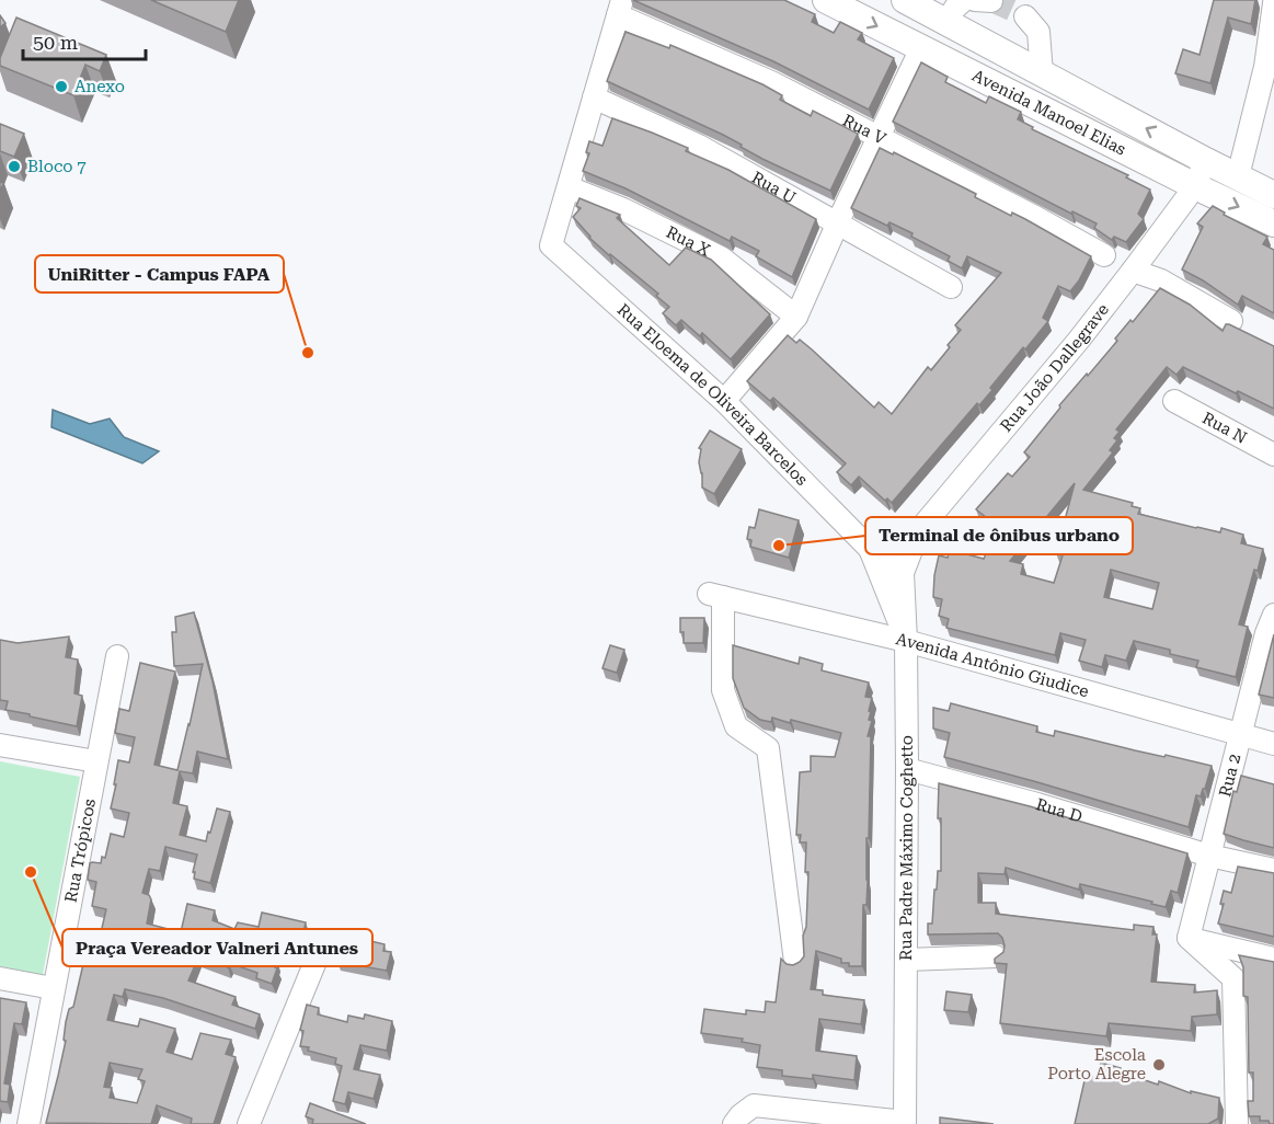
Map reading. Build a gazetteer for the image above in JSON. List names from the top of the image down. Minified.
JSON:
{"streets":{"main road":["Avenida Manoel Elias"],"street":["Rua V","Rua U","Rua X","Rua João Dallegrave","Rua Eloema de Oliveira Barcelos","Rua N","Avenida Antônio Giudice","Rua 2","Rua D","Rua Padre Máximo Coghetto","Rua Trópicos"]},"crossings":[["Avenida Manoel Elias","Rua João Dallegrave"],["Rua X","Rua Eloema de Oliveira Barcelos"],["Rua João Dallegrave","Rua Eloema de Oliveira Barcelos"],["Rua João Dallegrave","Rua Padre Máximo Coghetto"],["Rua Eloema de Oliveira Barcelos","Rua Padre Máximo Coghetto"],["Avenida Antônio Giudice","Rua 2"],["Avenida Antônio Giudice","Rua Padre Máximo Coghetto"],["Rua 2","Rua D"],["Rua D","Rua Padre Máximo Coghetto"]],"places":["Anexo","Bloco 7","UniRitter - Campus FAPA","Terminal de ônibus urbano","Praça Vereador Valneri Antunes","Escola Porto Alegre"],"scale_bar":"50 m"}
